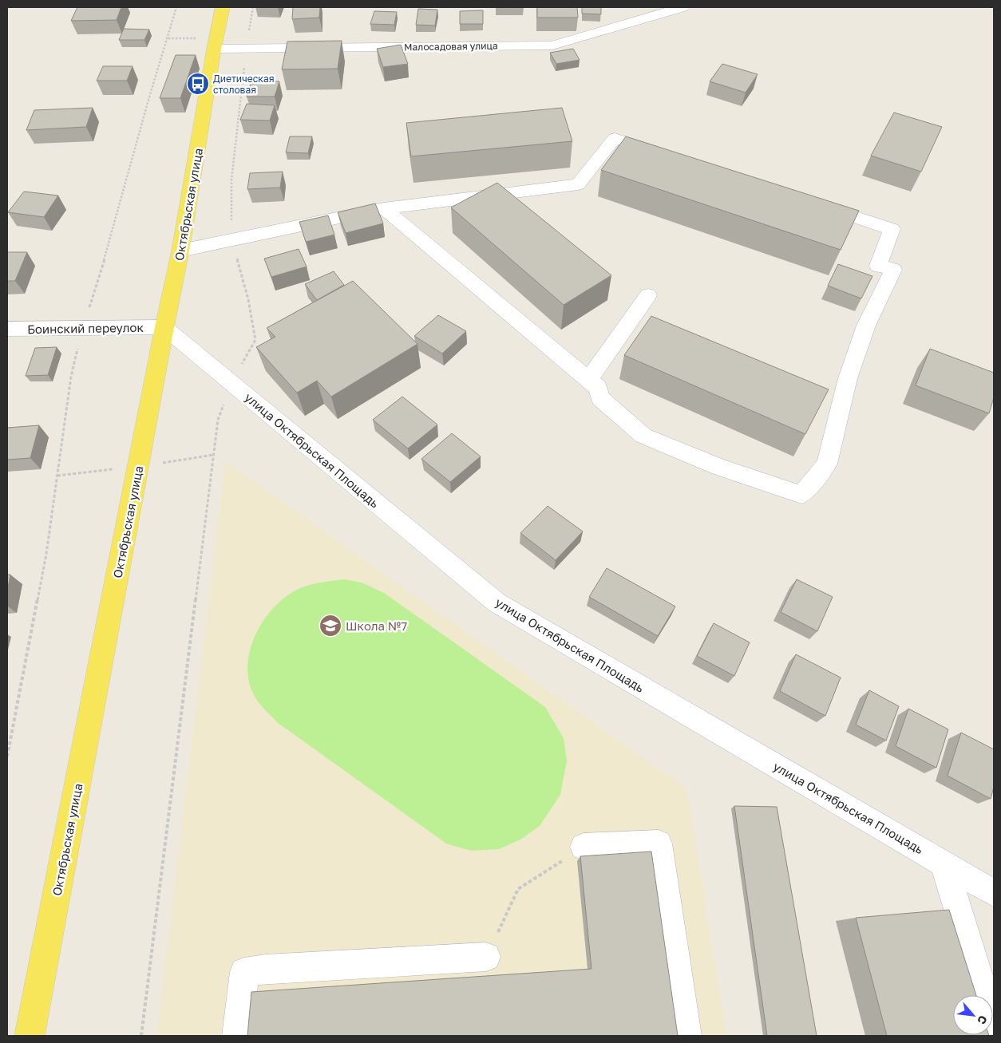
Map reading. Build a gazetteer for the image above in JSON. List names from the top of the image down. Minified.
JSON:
{"streets":{"main road":["Октябрьская улица"],"street":["Малосадовая улица","Боинский переулок","улица Октябрьская Площадь"]},"crossings":[["Малосадовая улица","Октябрьская улица"],["Октябрьская улица","Боинский переулок"],["Октябрьская улица","улица Октябрьская Площадь"],["Боинский переулок","улица Октябрьская Площадь"]],"places":{"bus stop":["Диетическая столовая"],"school or university":["Школа №7"]},"north":"bottom right"}
